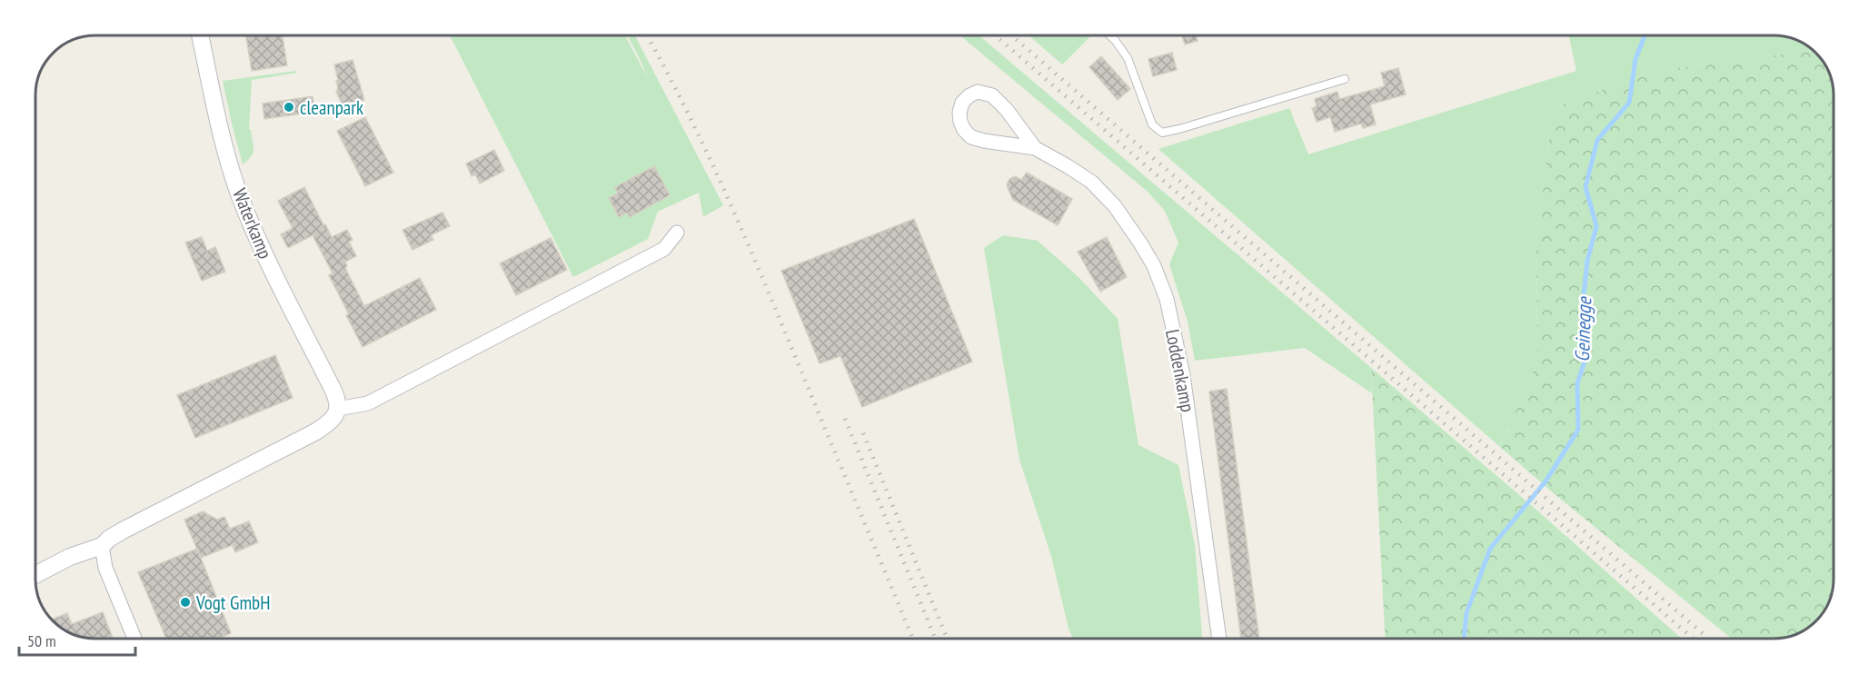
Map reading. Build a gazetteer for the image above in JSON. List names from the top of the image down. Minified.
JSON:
{"streets":{"street":["Waterkamp","Loddenkamp"]},"water":["Geinegge"],"places":["cleanpark","Vogt GmbH"],"scale_bar":"50 m"}
